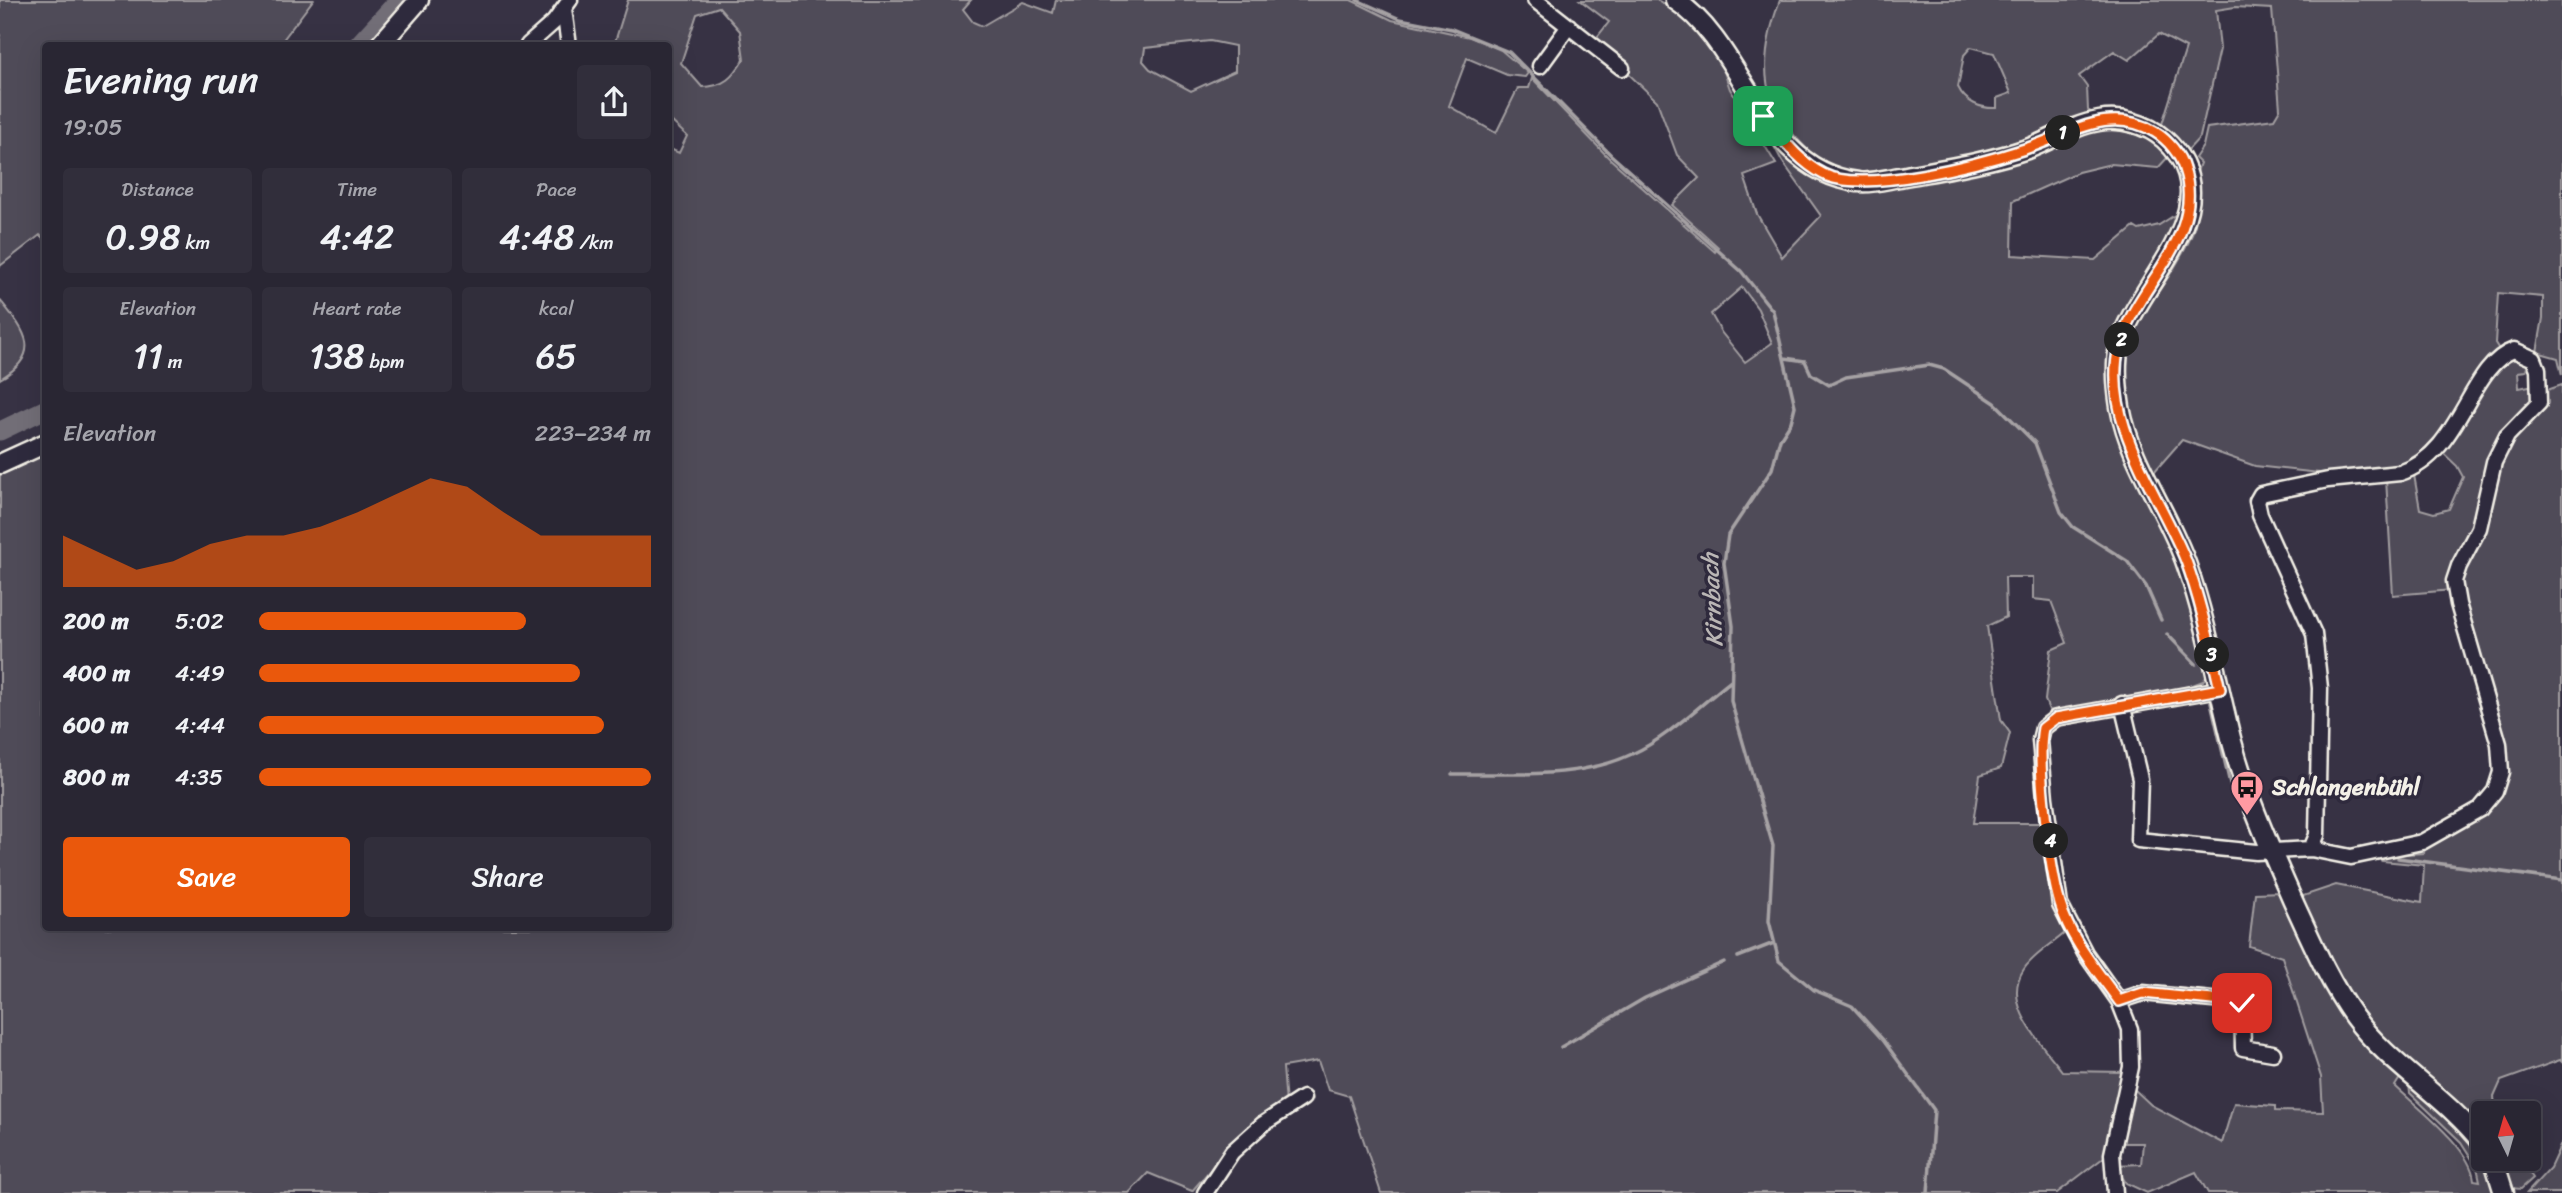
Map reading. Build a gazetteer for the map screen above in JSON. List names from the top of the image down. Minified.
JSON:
{"water":["Kirnbach"],"places":{"bus stop":["Schlangenbühl"]},"north":"top","page":{"heading":["Evening run","19:05"],"pins":["1","2","3","4"],"stats":[["Distance","0.98 km"],["Time","4:42"],["Pace","4:48 /km"],["Elevation","11 m"],["Heart rate","138 bpm"],["kcal","65"]],"chart":["Elevation","223–234 m"],"list":[{"name":"200 m","note":"5:02"},{"name":"400 m","note":"4:49"},{"name":"600 m","note":"4:44"},{"name":"800 m","note":"4:35"}],"buttons":["Save","Share"]}}
